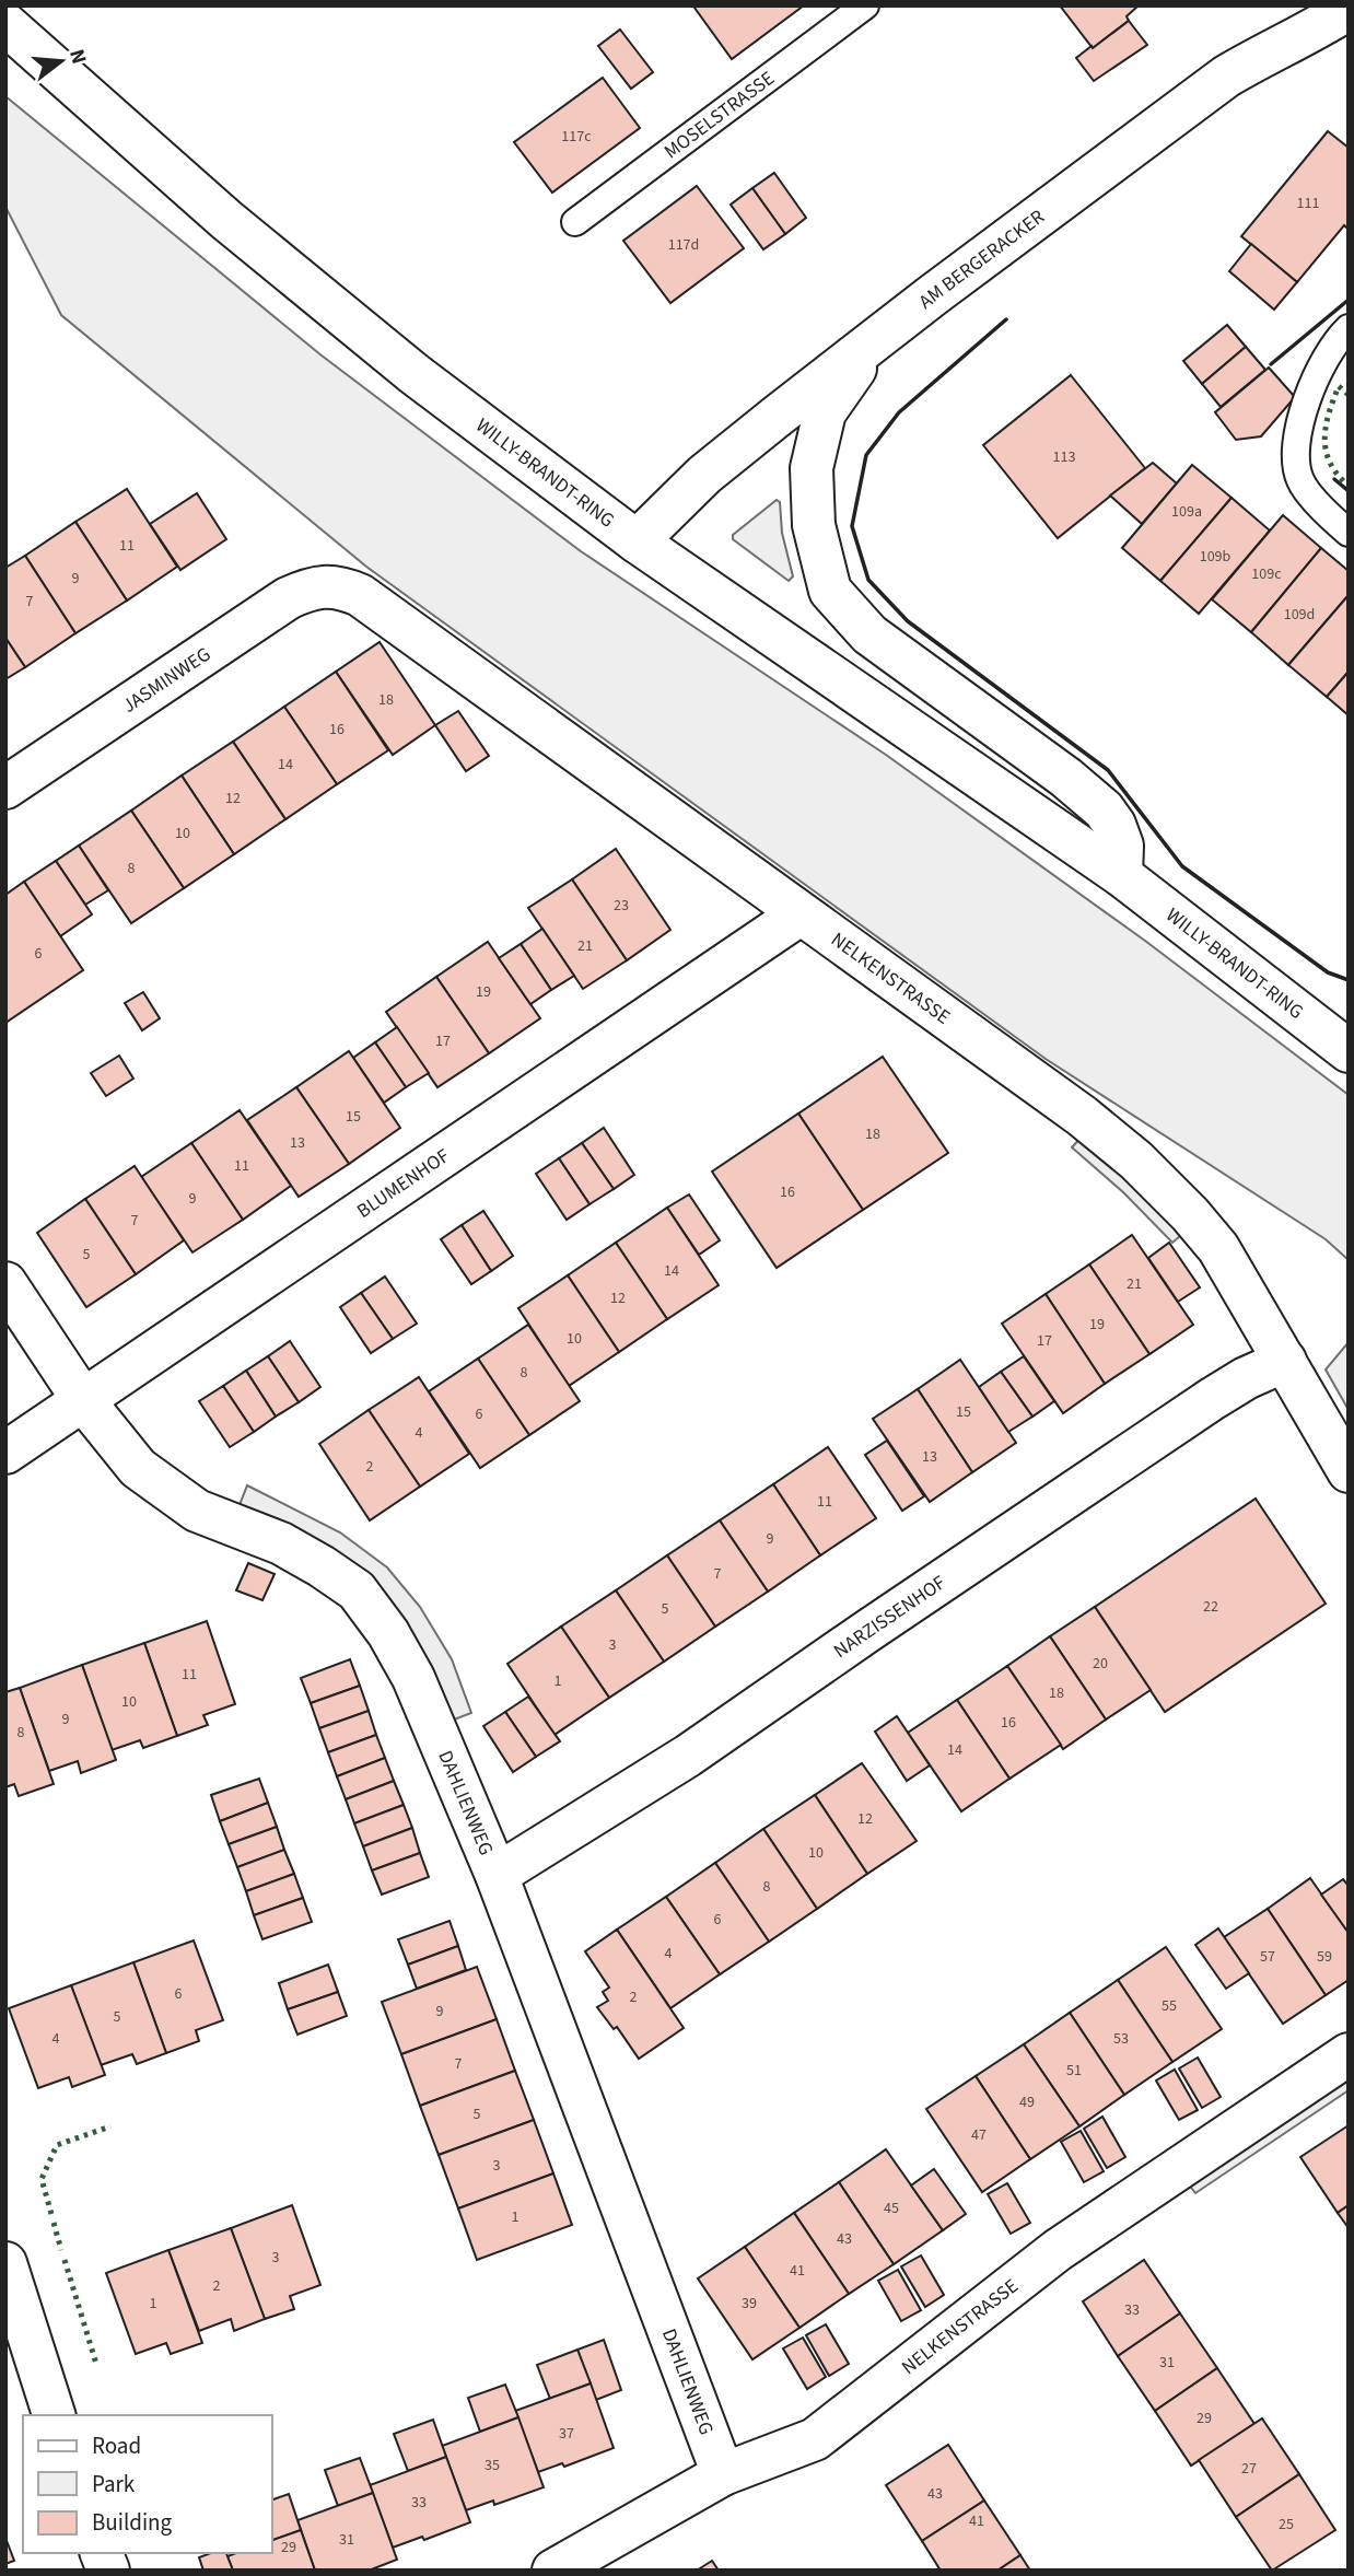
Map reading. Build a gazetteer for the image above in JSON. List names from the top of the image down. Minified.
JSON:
{"streets":{"street":["AM BERGERACKER","WILLY-BRANDT-RING","JASMINWEG","NELKENSTRASSE","BLUMENHOF","NARZISSENHOF","DAHLIENWEG"],"lane":["MOSELSTRASSE"]},"crossings":[["AM BERGERACKER","WILLY-BRANDT-RING"],["JASMINWEG","NELKENSTRASSE"],["NELKENSTRASSE","BLUMENHOF"],["NELKENSTRASSE","NARZISSENHOF"],["NELKENSTRASSE","DAHLIENWEG"],["BLUMENHOF","DAHLIENWEG"],["NARZISSENHOF","DAHLIENWEG"]],"house_numbers":["117c","111","117d","113","109a","11","109b","109c","9","7","109d","18","16","14","12","10","8","23","21","6","19","17","15","18","13","11","16","9","7","5","14","21","12","19","10","17","8","15","6","4","13","2","11","9","7","22","5","3","20","11","1","18","10","9","16","8","14","12","10","8","6","4","57","59","6","2","55","9","5","4","53","7","51","49","5","47","3","45","1","43","3","41","2","1","39","33","31","29","37","35","27","43","33","41","25","31","29"],"legend":["Road","Park","Building"],"north":"right"}
